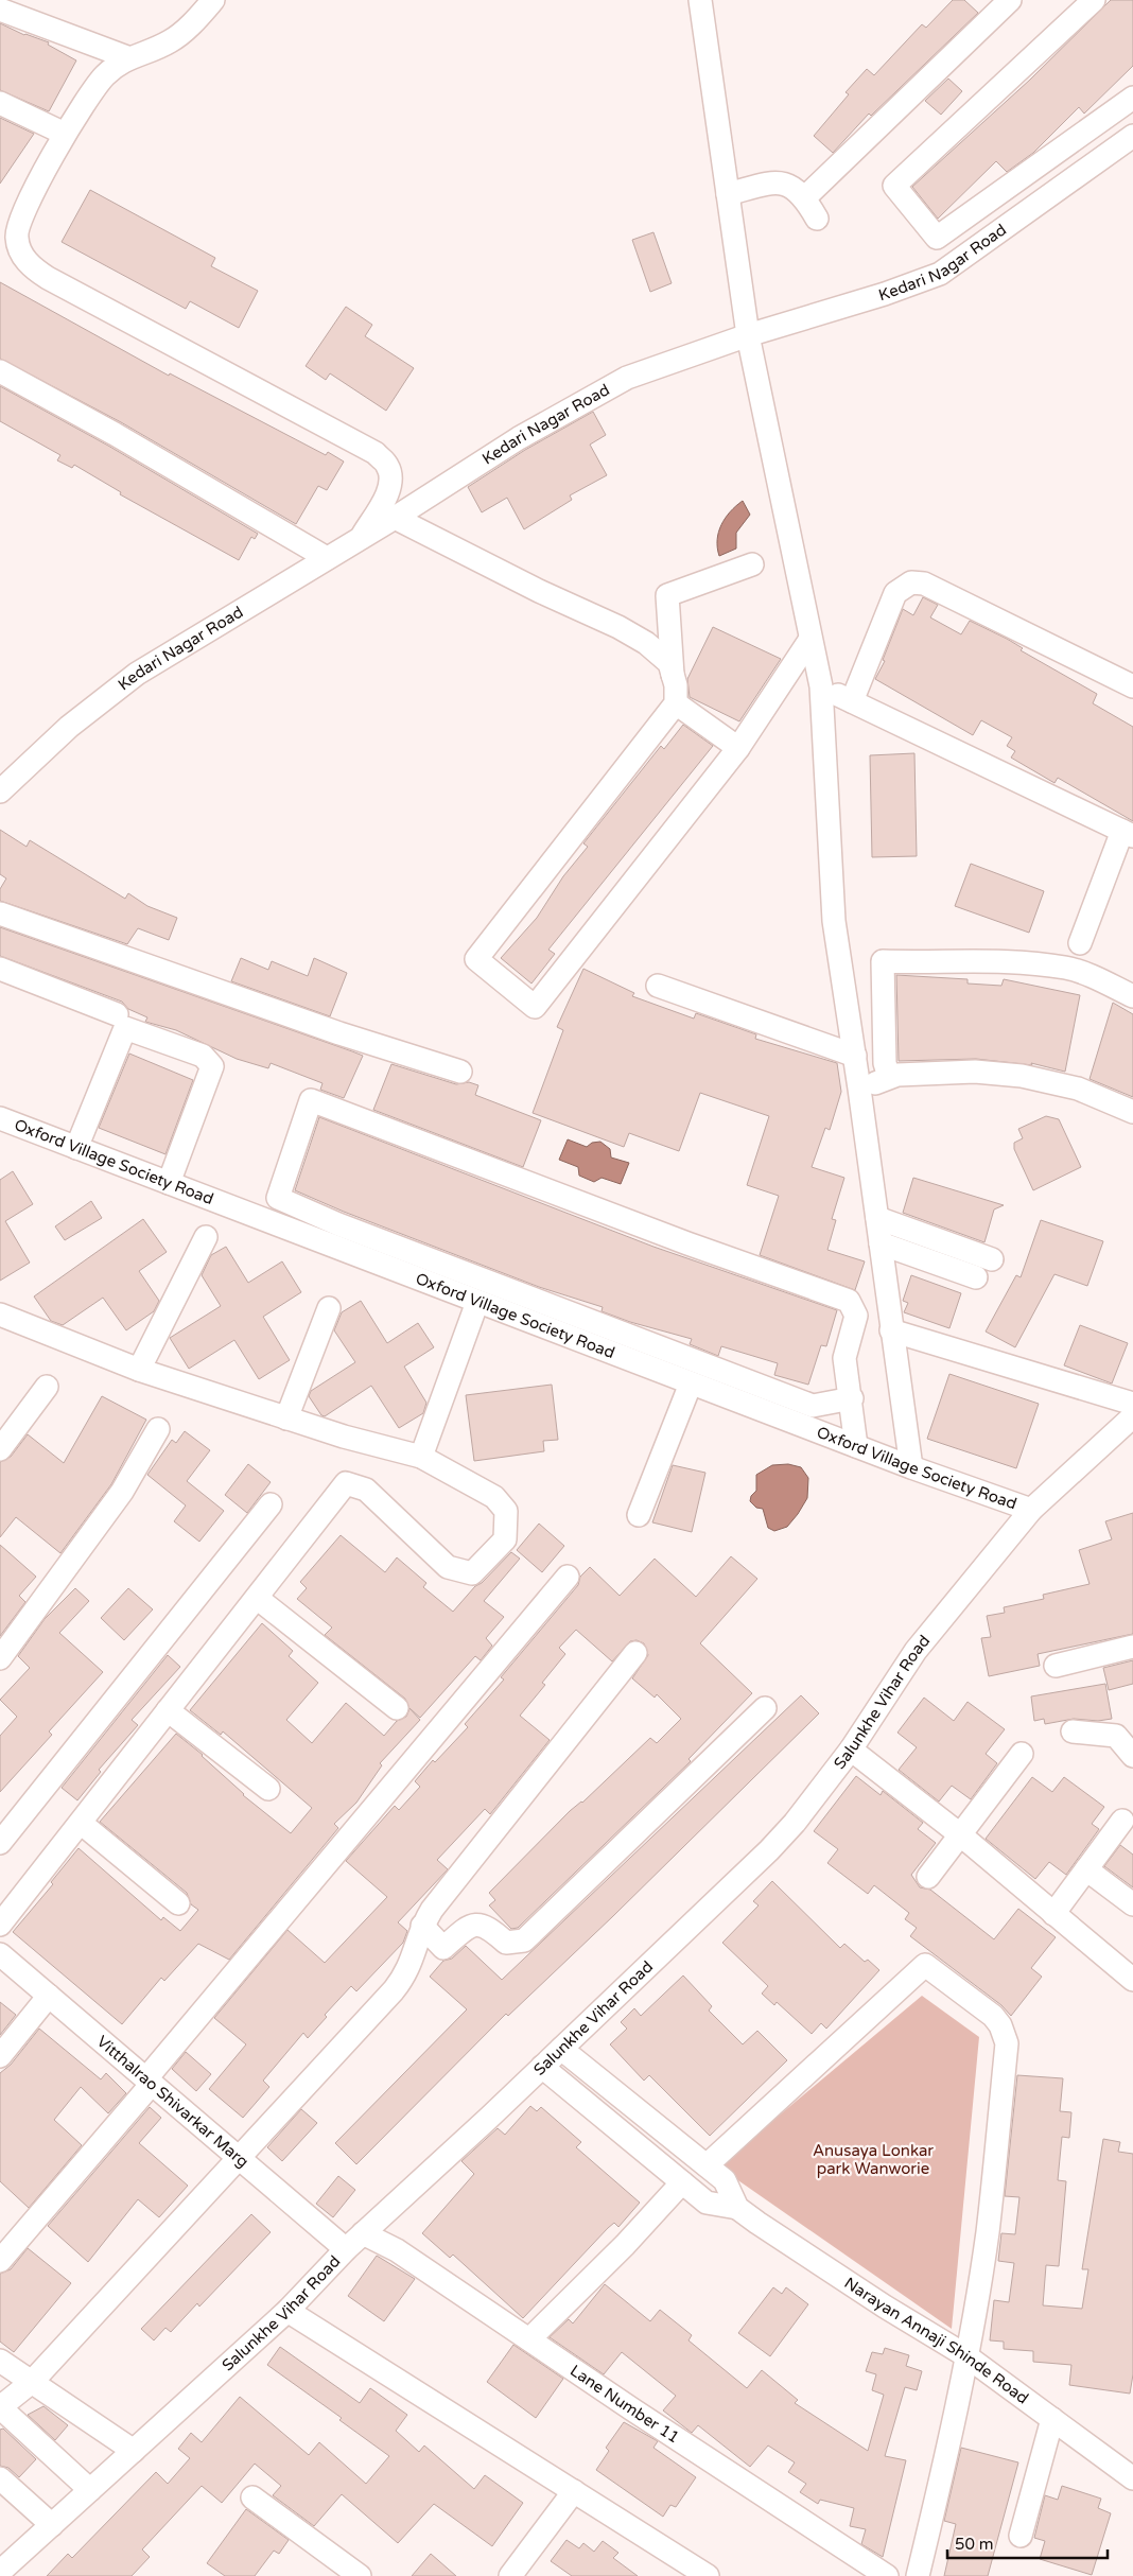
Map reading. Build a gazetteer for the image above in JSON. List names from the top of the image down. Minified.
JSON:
{"streets":{"street":["Kedari Nagar Road","Oxford Village Society Road","Salunkhe Vihar Road","Vitthalrao Shivarkar Marg","Narayan Annaji Shinde Road","Lane Number 11"]},"crossings":[["Oxford Village Society Road","Salunkhe Vihar Road"],["Salunkhe Vihar Road","Vitthalrao Shivarkar Marg"],["Salunkhe Vihar Road","Narayan Annaji Shinde Road"],["Salunkhe Vihar Road","Lane Number 11"]],"parks":["Anusaya Lonkar park Wanworie"],"scale_bar":"50 m"}
